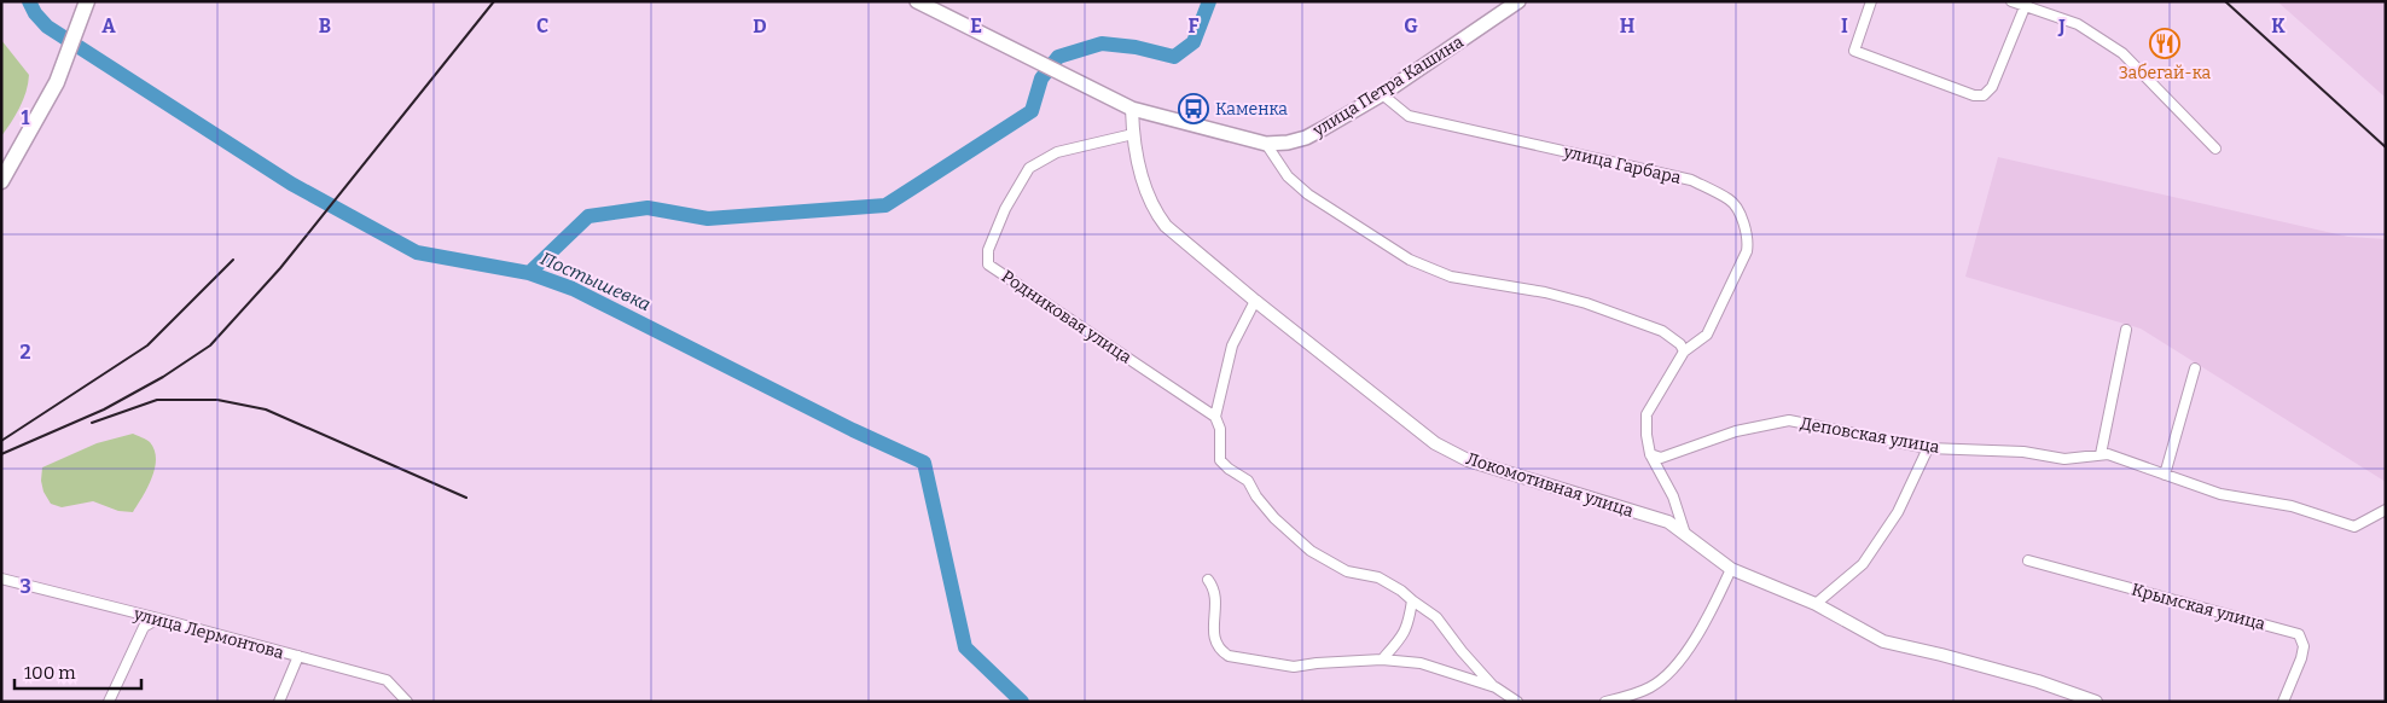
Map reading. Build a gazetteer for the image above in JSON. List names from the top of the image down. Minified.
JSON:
{"streets":{"main road":["улица Петра Кашина"],"street":["улица Гарбара","Родниковая улица","Деповская улица","Локомотивная улица","Крымская улица","улица Лермонтова"]},"crossings":[["улица Петра Кашина","улица Гарбара"],["улица Петра Кашина","Локомотивная улица"],["Родниковая улица","Локомотивная улица"]],"water":["Постышевка"],"places":{"restaurant":["Забегай-ка"],"bus stop":["Каменка"]},"scale_bar":"100 m","grid":{"columns":["A","B","C","D","E","F","G","H","I","J","K"],"rows":["1","2","3"]}}
